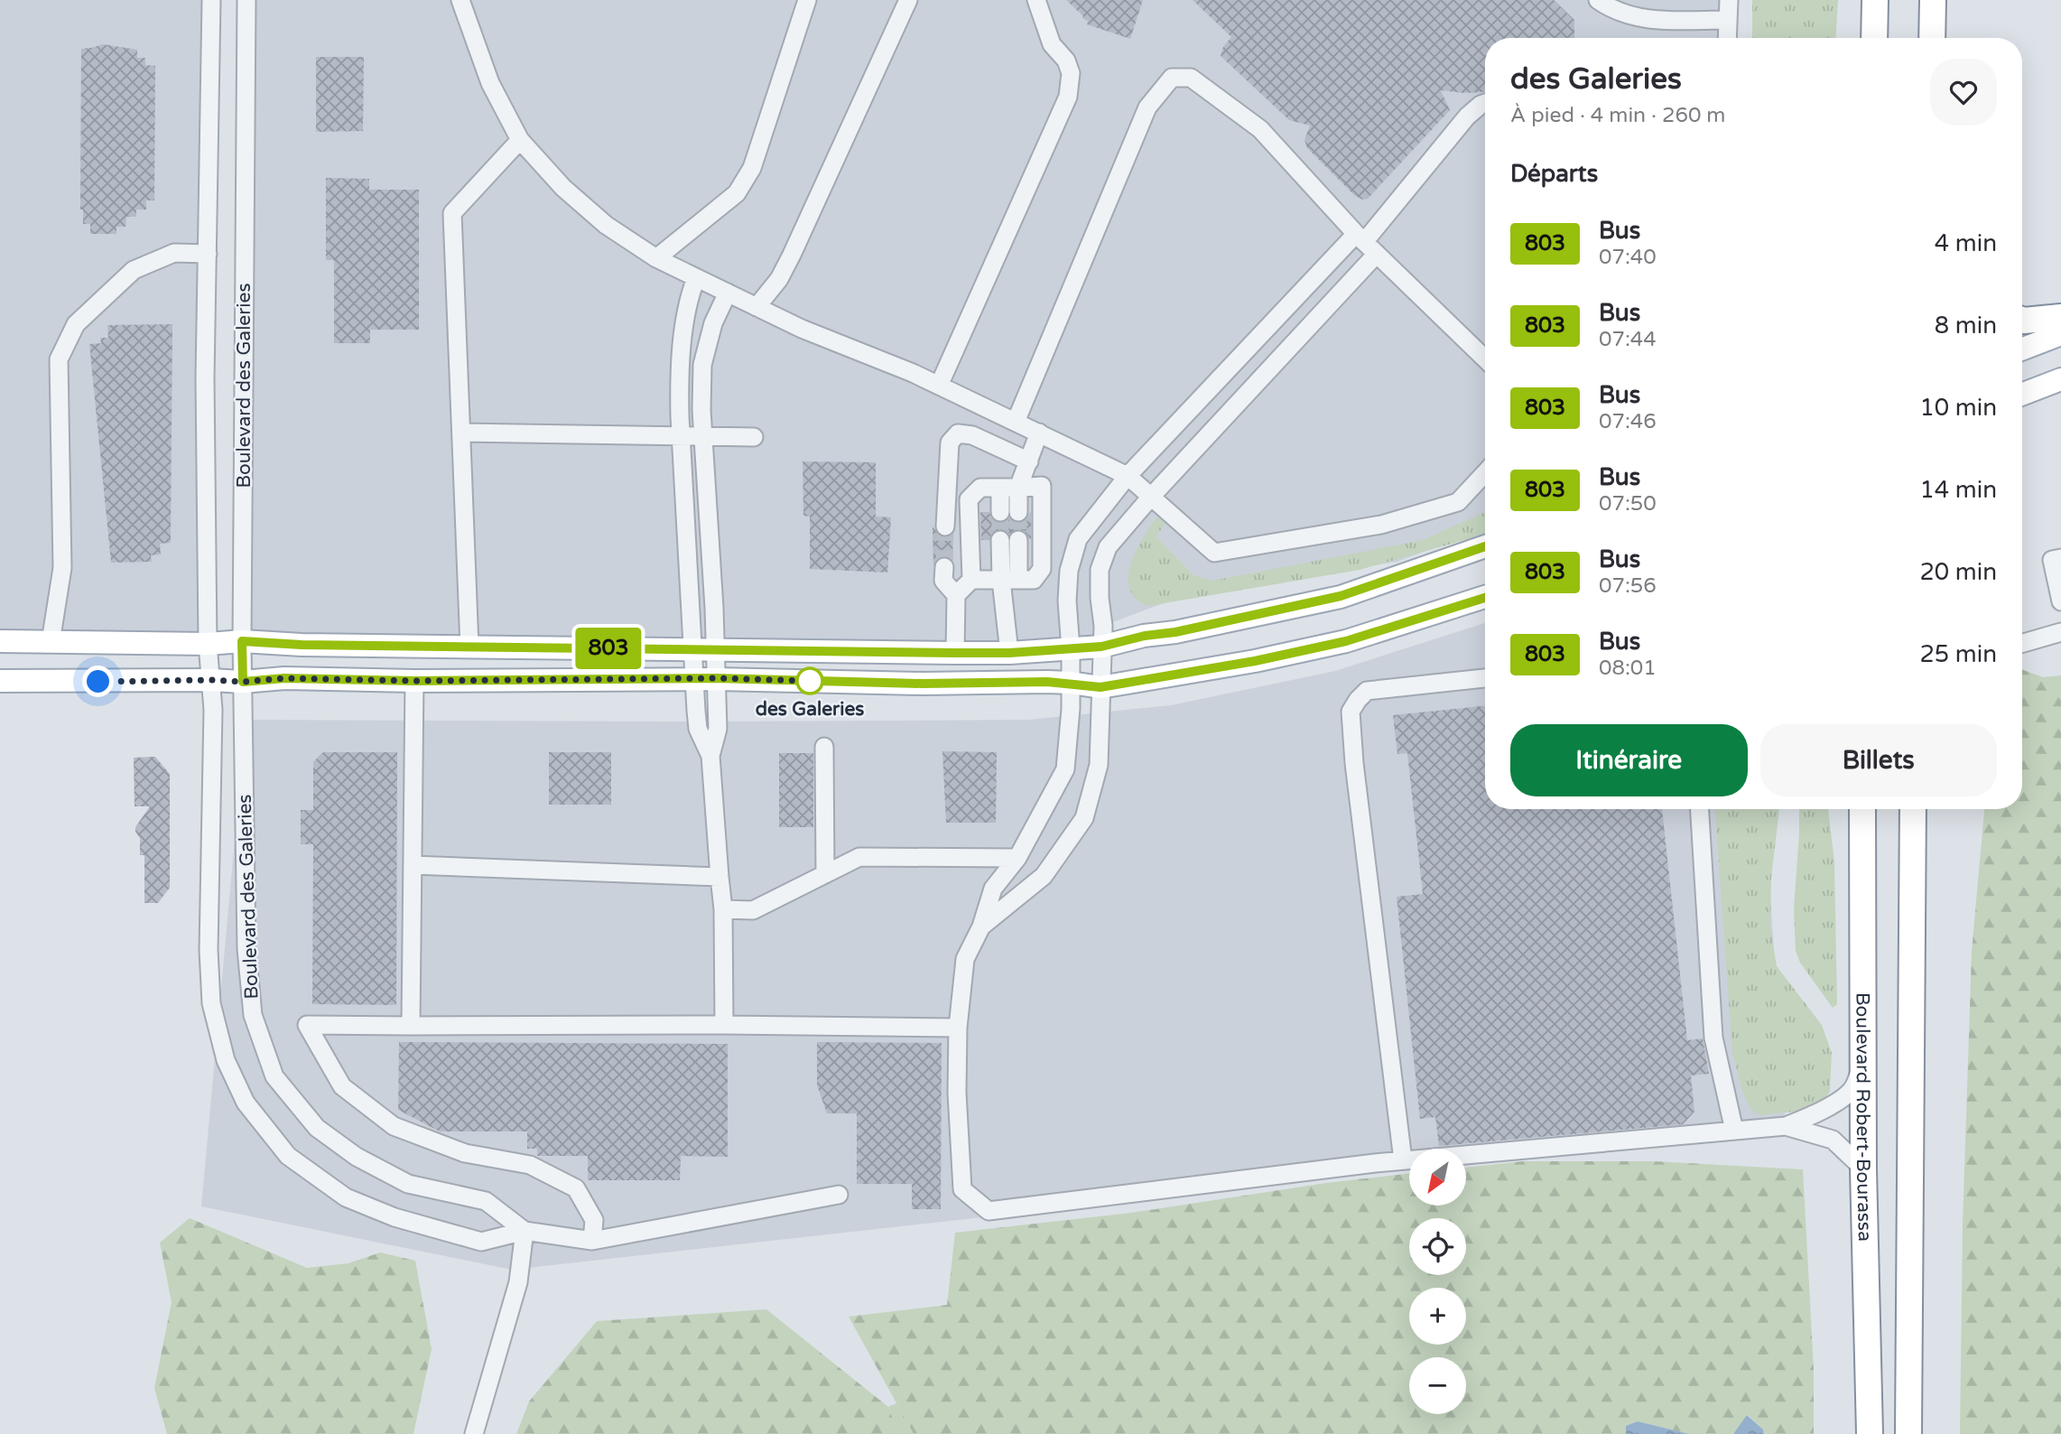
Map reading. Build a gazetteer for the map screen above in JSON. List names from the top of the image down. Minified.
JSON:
{"streets":{"highway":["Boulevard Robert-Bourassa"],"street":["Boulevard des Galeries"]},"places":["des Galeries"],"lines":["bus line 803"],"north":"bottom left","page":{"on_map":"803","heading":[["des Galeries","À pied · 4 min · 260 m"],"Départs"],"list":[{"mark":"803","name":"Bus","note":"07:40","value":"4 min"},{"mark":"803","name":"Bus","note":"07:44","value":"8 min"},{"mark":"803","name":"Bus","note":"07:46","value":"10 min"},{"mark":"803","name":"Bus","note":"07:50","value":"14 min"},{"mark":"803","name":"Bus","note":"07:56","value":"20 min"},{"mark":"803","name":"Bus","note":"08:01","value":"25 min"}],"buttons":["Itinéraire","Billets"],"map_buttons":["+","−"]}}
